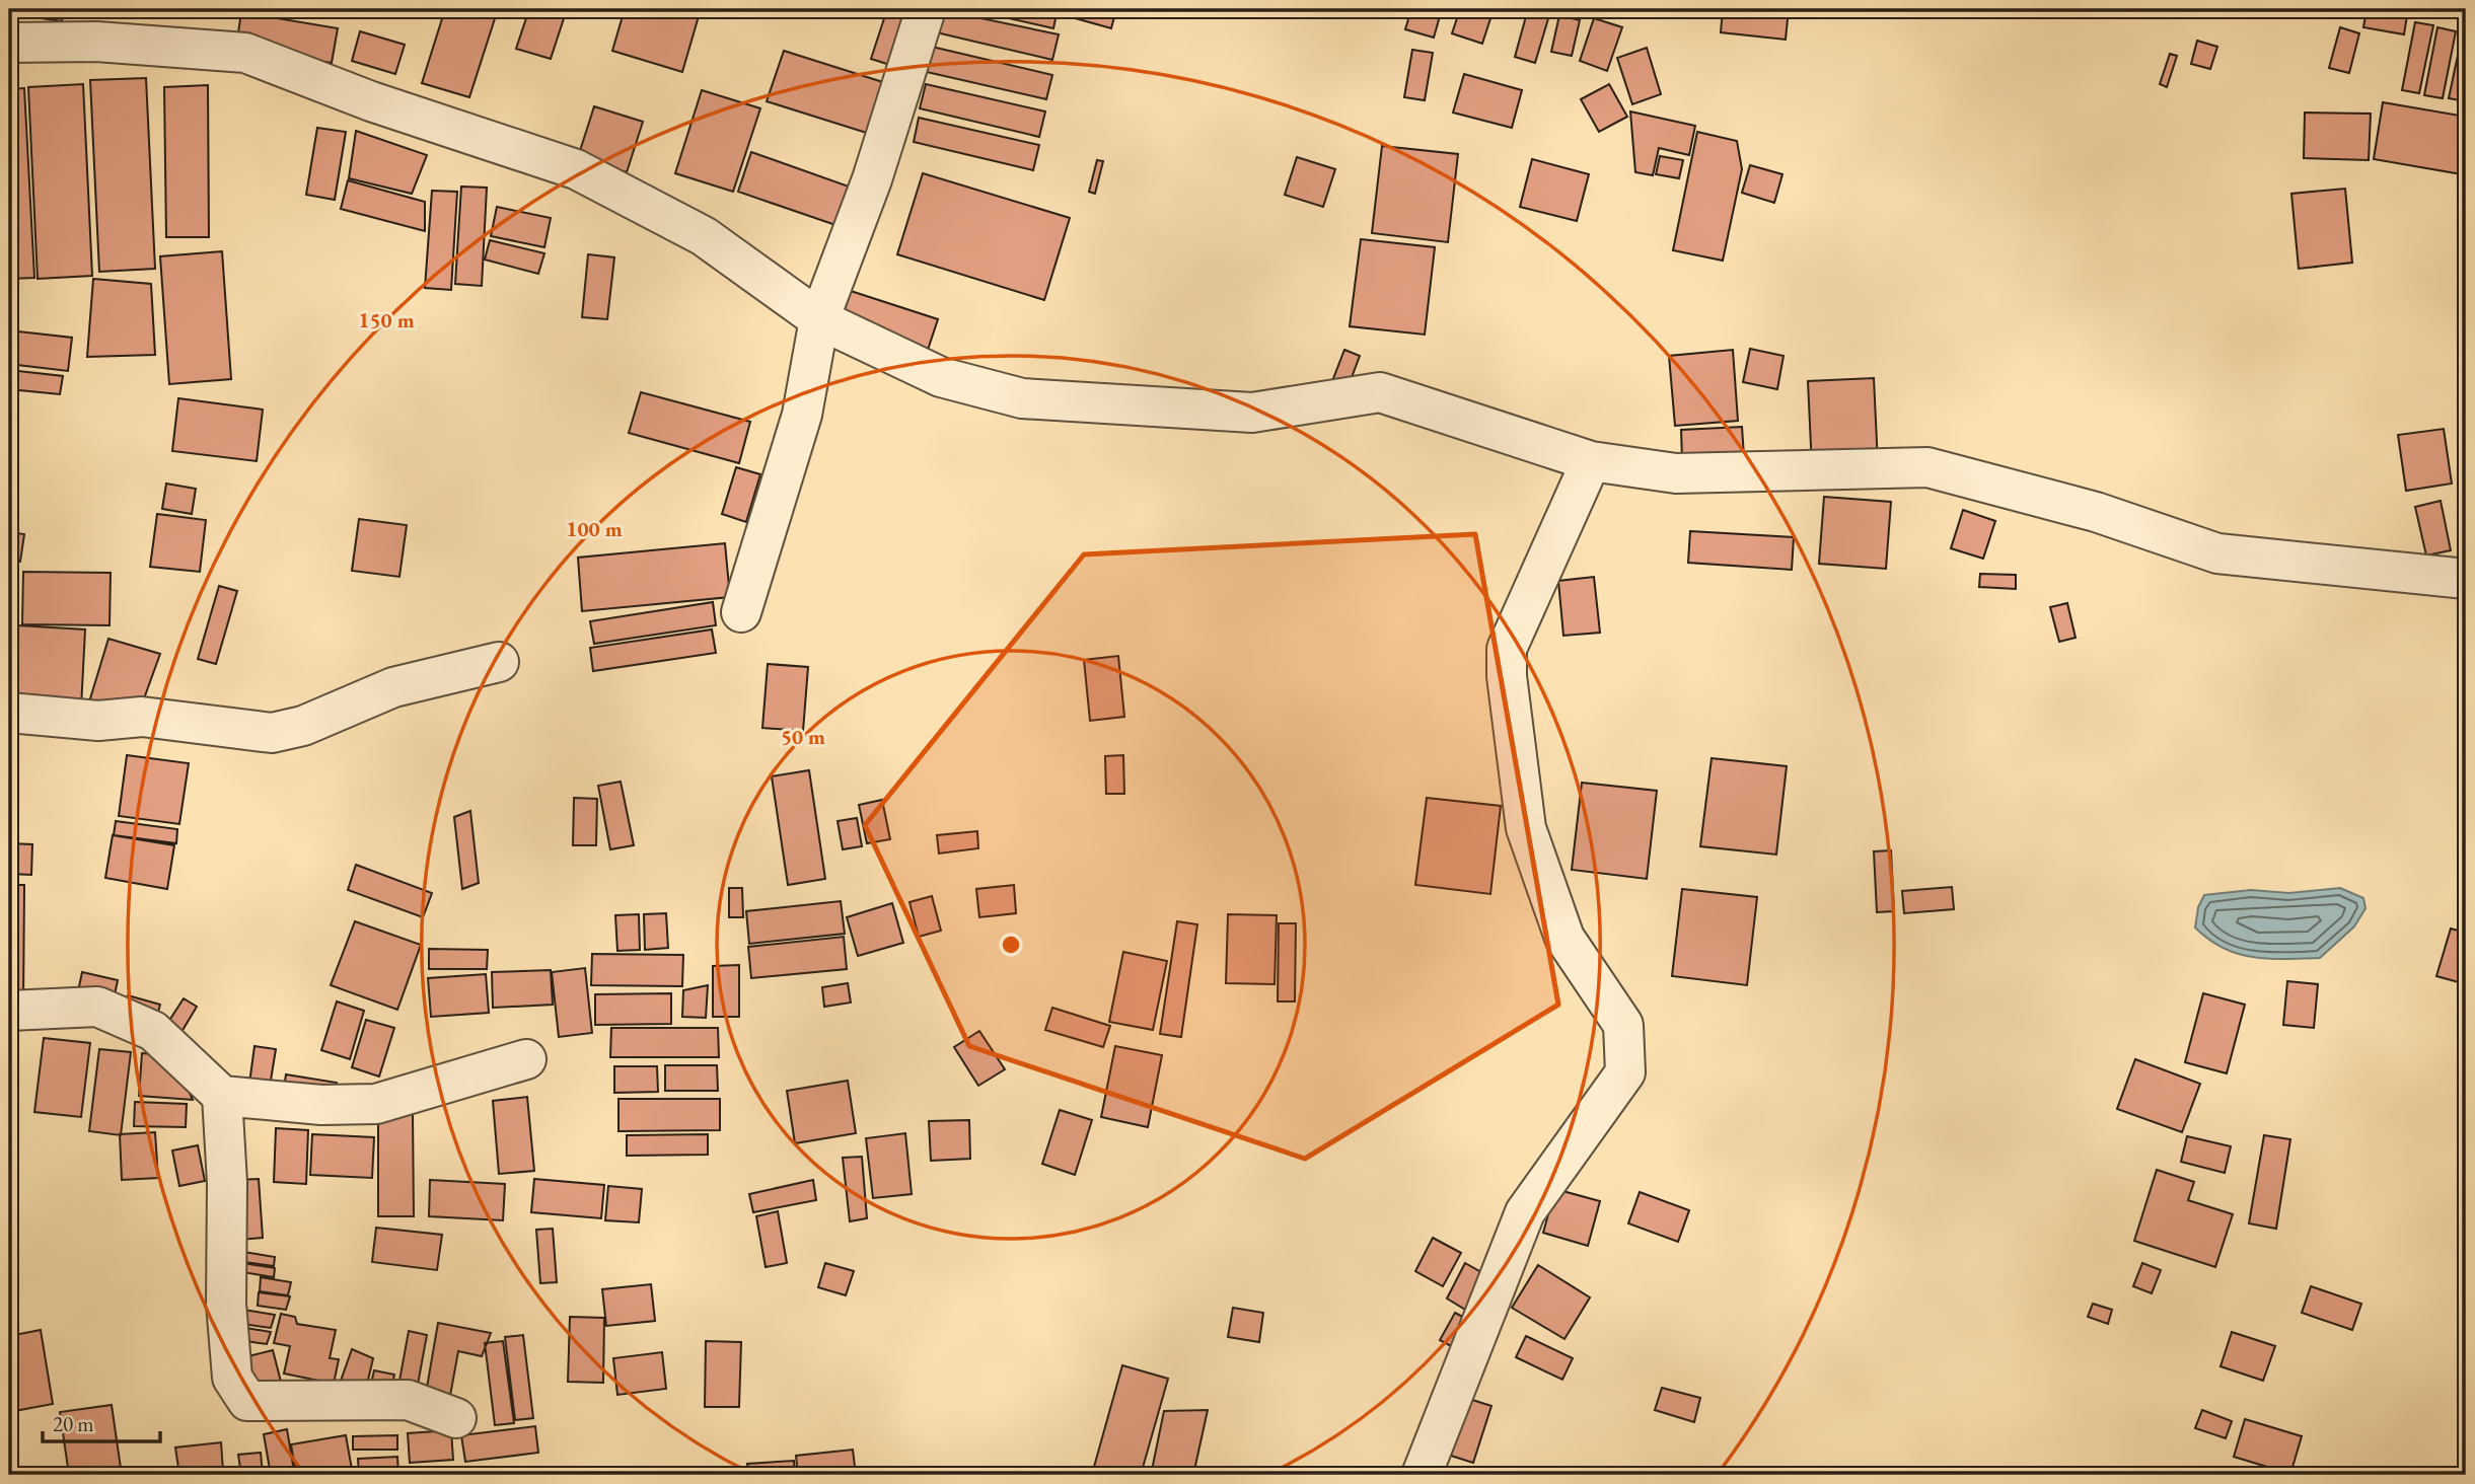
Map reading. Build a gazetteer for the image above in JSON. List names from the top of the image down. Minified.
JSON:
{"scale_bar":"20 m","rings":["150 m","100 m","50 m"]}
